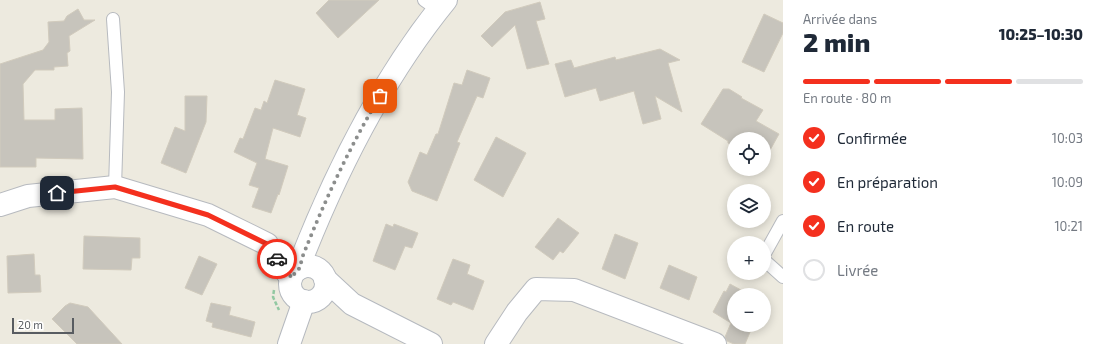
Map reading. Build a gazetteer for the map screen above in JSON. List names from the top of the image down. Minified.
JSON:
{"scale_bar":"20 m","page":{"heading":["2 min","Arrivée dans","10:25–10:30"],"bar":"En route · 80 m","list":[["Confirmée","10:03"],["En préparation","10:09"],["En route","10:21"],"Livrée"],"map_buttons":["+","−"],"scale":"20 m"}}
